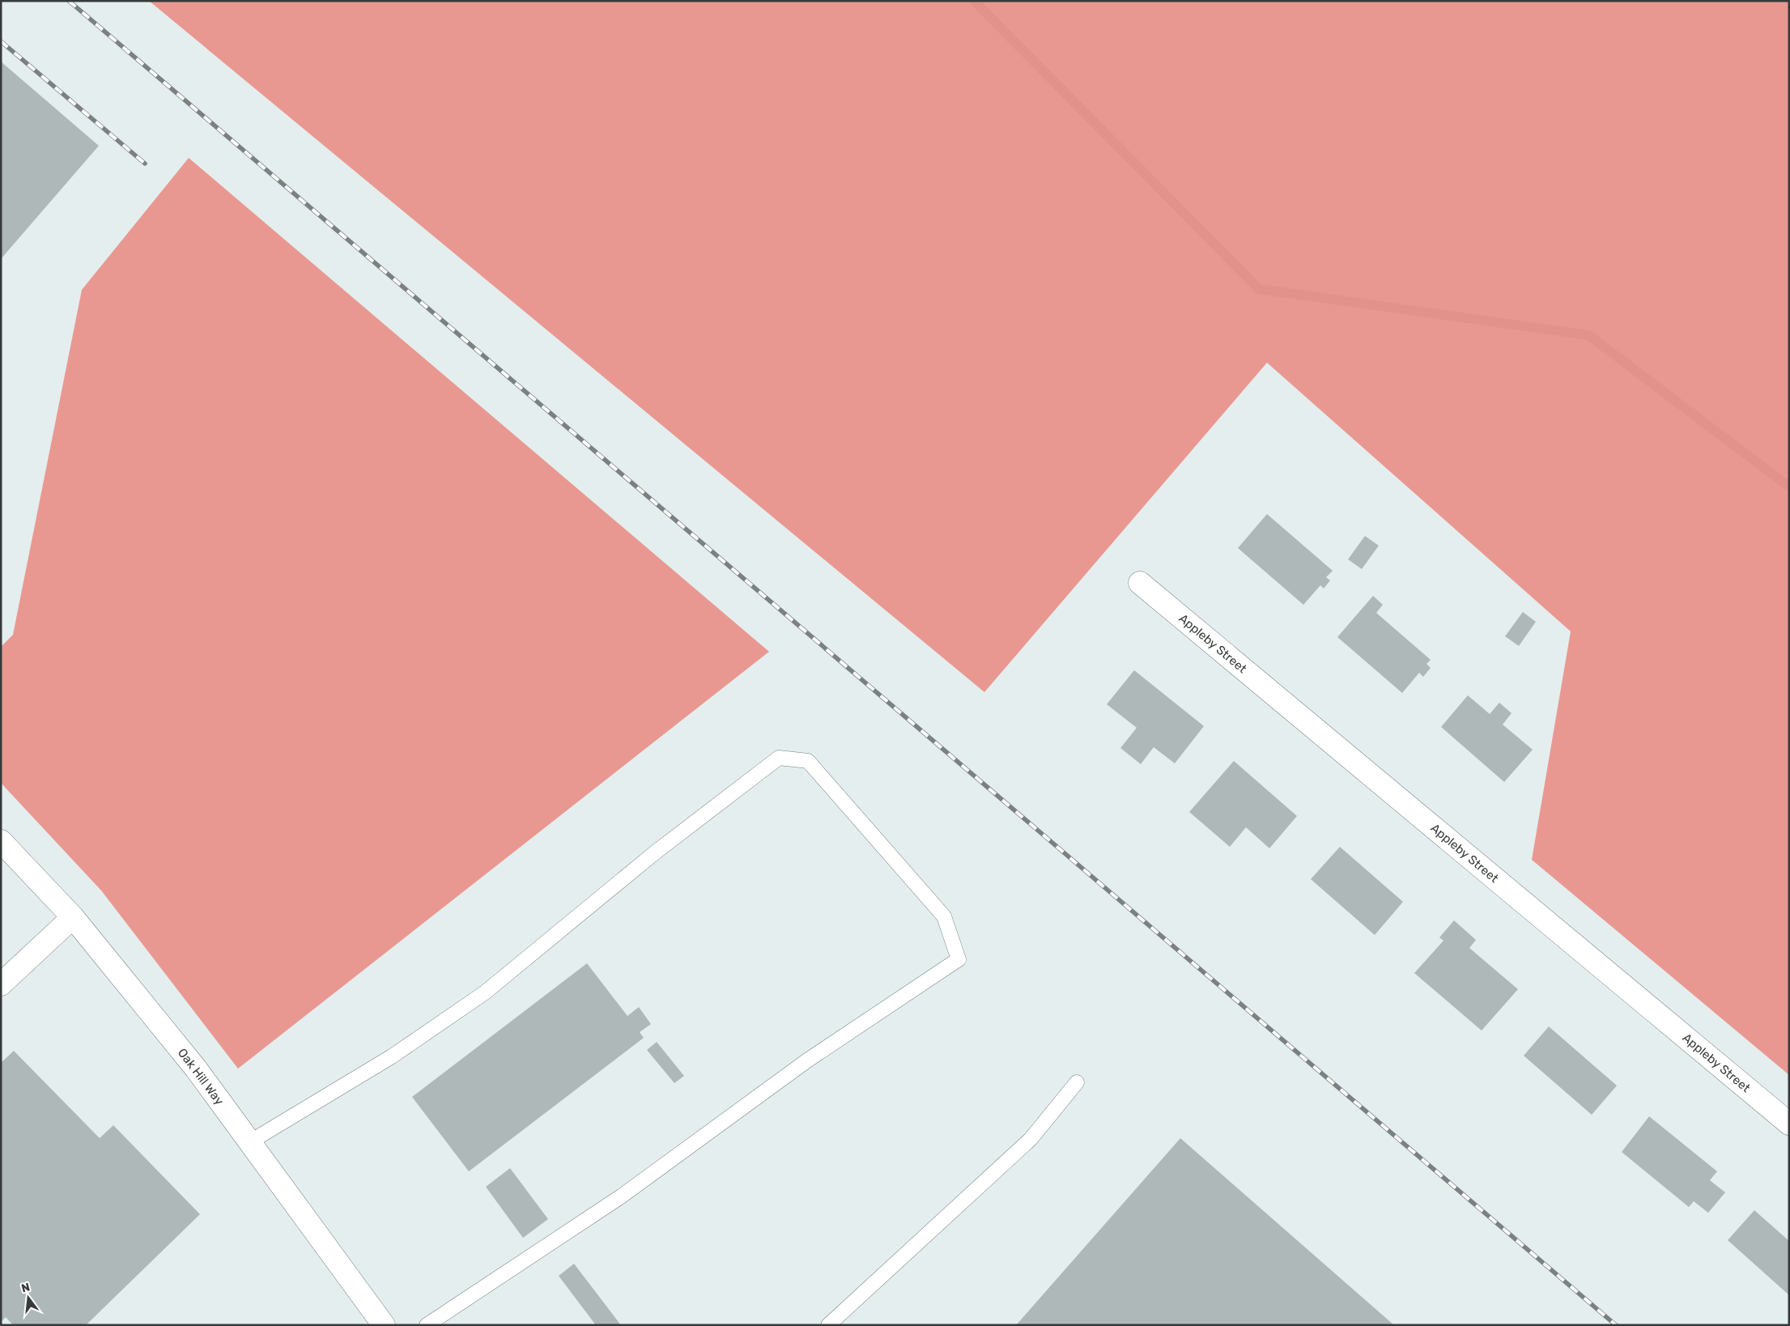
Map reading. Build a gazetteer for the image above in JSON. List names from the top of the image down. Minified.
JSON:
{"streets":{"street":["Appleby Street","Oak Hill Way"]},"north":"top"}
